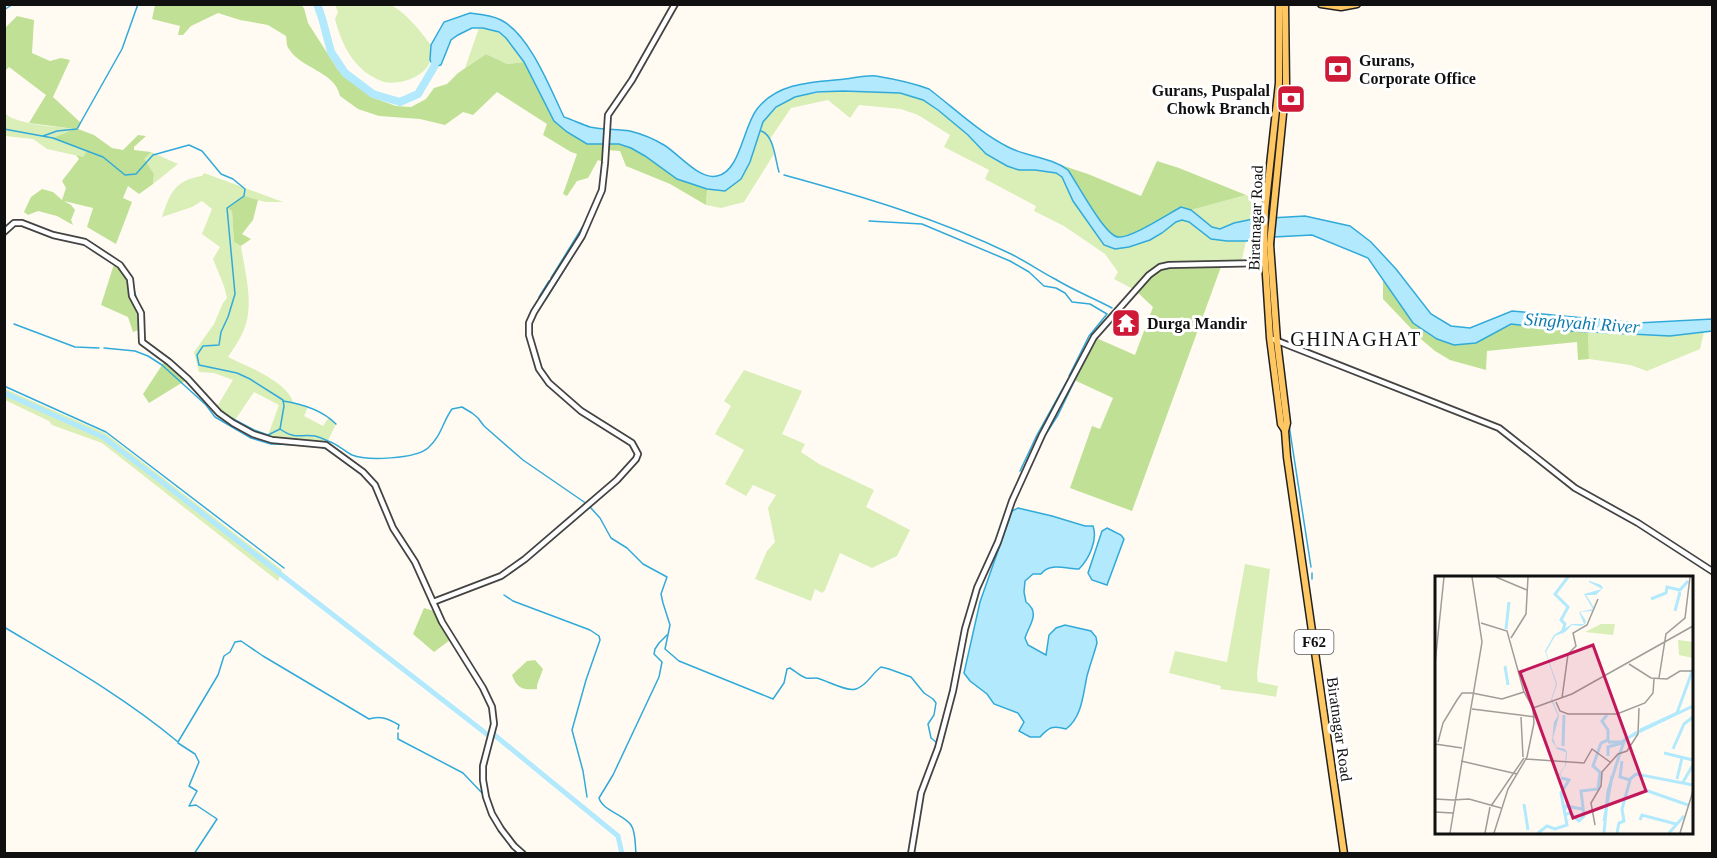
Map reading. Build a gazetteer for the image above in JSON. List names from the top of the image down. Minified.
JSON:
{"streets":{"main road":["Biratnagar Road","F62"]},"districts":["GHINAGHAT"],"water":["Singhyahi River"],"places":{"bank":["Gurans, Corporate Office","Gurans, Puspalal Chowk Branch"],"temple":["Durga Mandir"]}}
